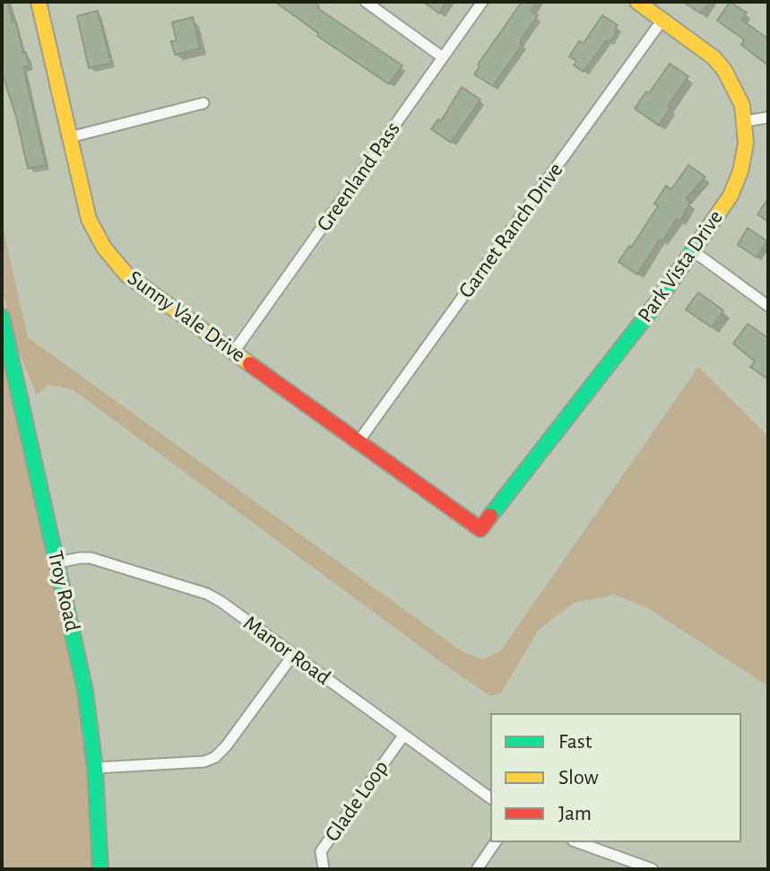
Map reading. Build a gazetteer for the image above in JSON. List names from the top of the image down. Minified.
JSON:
{"streets":{"street":["Greenland Pass","Garnet Ranch Drive","Park Vista Drive","Sunny Vale Drive","Troy Road","Manor Road","Glade Loop"]},"crossings":[["Greenland Pass","Sunny Vale Drive"],["Garnet Ranch Drive","Park Vista Drive"],["Garnet Ranch Drive","Sunny Vale Drive"],["Park Vista Drive","Sunny Vale Drive"],["Troy Road","Manor Road"],["Manor Road","Glade Loop"]],"legend":["Fast","Slow","Jam"]}
